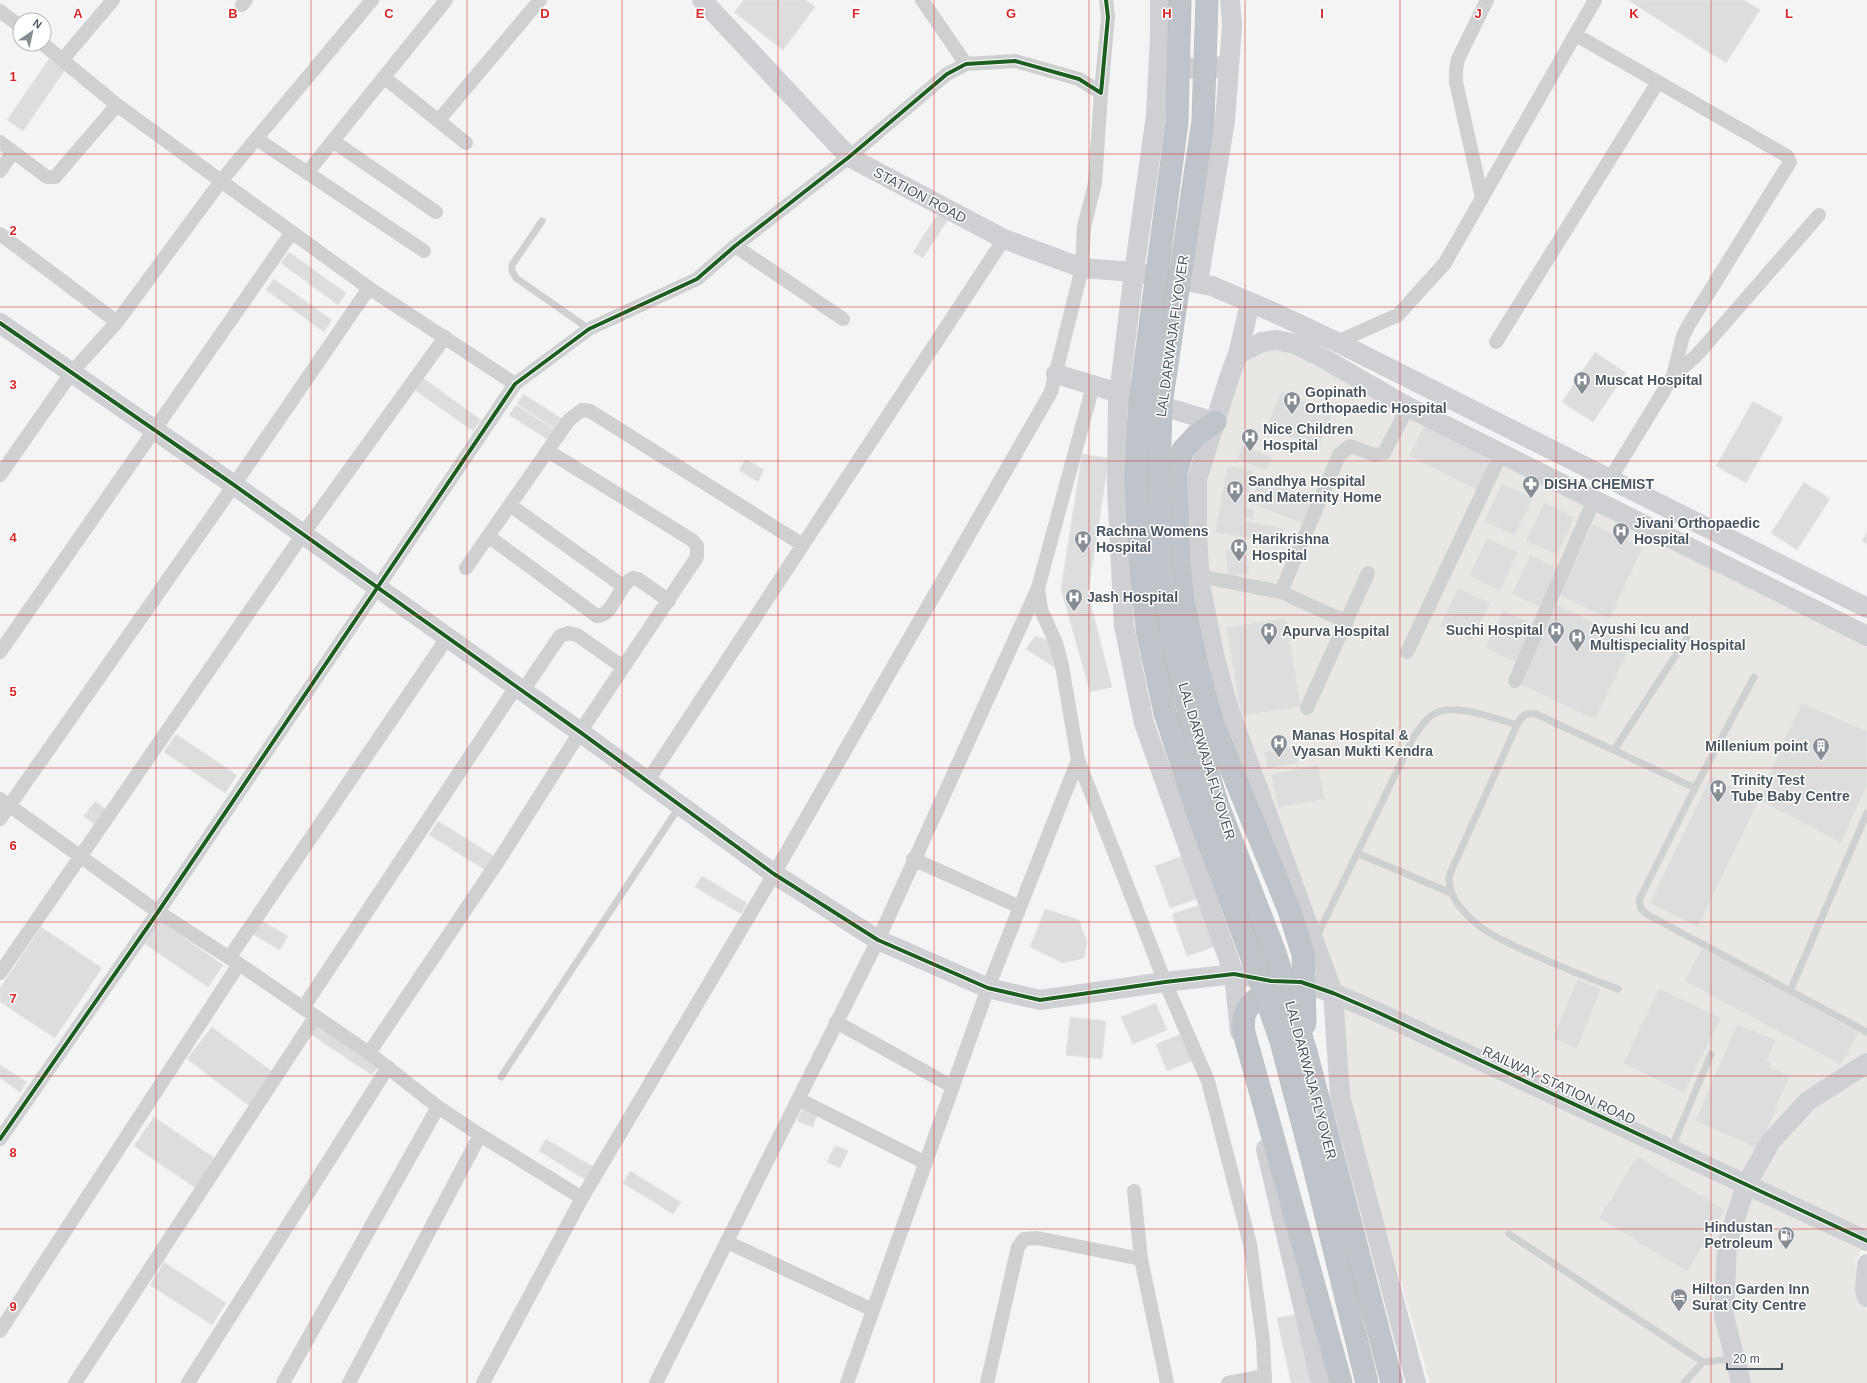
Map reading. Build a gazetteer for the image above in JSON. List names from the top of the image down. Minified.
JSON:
{"streets":{"highway":["LAL DARWAJA FLYOVER"],"street":["STATION ROAD","RAILWAY STATION ROAD"]},"places":{"hospital":["Muscat Hospital","Gopinath Orthopaedic Hospital","Nice Children Hospital","Sandhya Hospital and Maternity Home","Jivani Orthopaedic Hospital","Rachna Womens Hospital","Harikrishna Hospital","Jash Hospital","Suchi Hospital","Apurva Hospital","Ayushi Icu and Multispeciality Hospital","Manas Hospital & Vyasan Mukti Kendra","Trinity Test Tube Baby Centre"],"pharmacy":["DISHA CHEMIST"],"building":["Millenium point"],"fuel station":["Hindustan Petroleum"],"hotel":["Hilton Garden Inn Surat City Centre"]},"scale_bar":"20 m","north":"top right","grid":{"columns":["A","B","C","D","E","F","G","H","I","J","K","L"],"rows":["1","2","3","4","5","6","7","8","9"]}}
